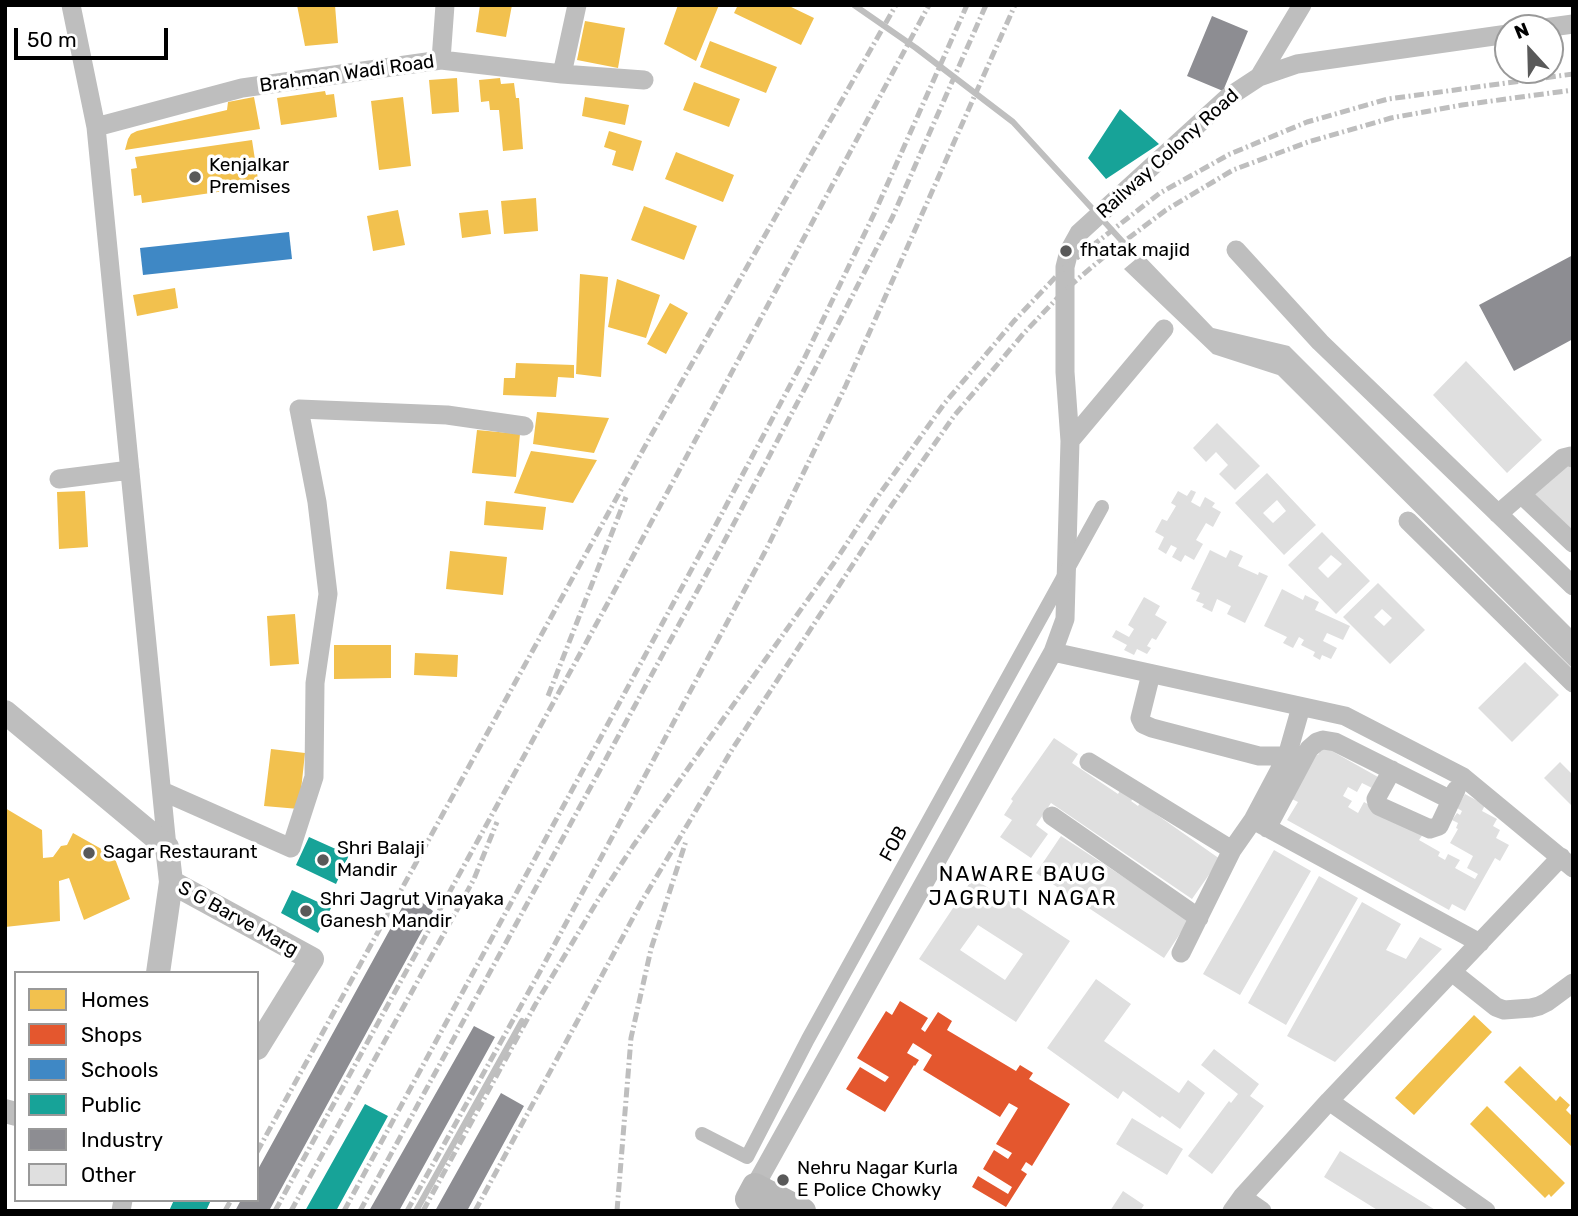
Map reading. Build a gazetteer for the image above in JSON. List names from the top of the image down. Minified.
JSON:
{"streets":{"street":["Brahman Wadi Road","Railway Colony Road","FOB","S G Barve Marg"]},"districts":["NAWARE BAUG JAGRUTI NAGAR"],"places":["Kenjalkar Premises","fhatak majid","Sagar Restaurant","Shri Balaji Mandir","Shri Jagrut Vinayaka Ganesh Mandir","Nehru Nagar Kurla E Police Chowky"],"legend":["Homes","Shops","Schools","Public","Industry","Other"],"scale_bar":"50 m","north":"top"}
